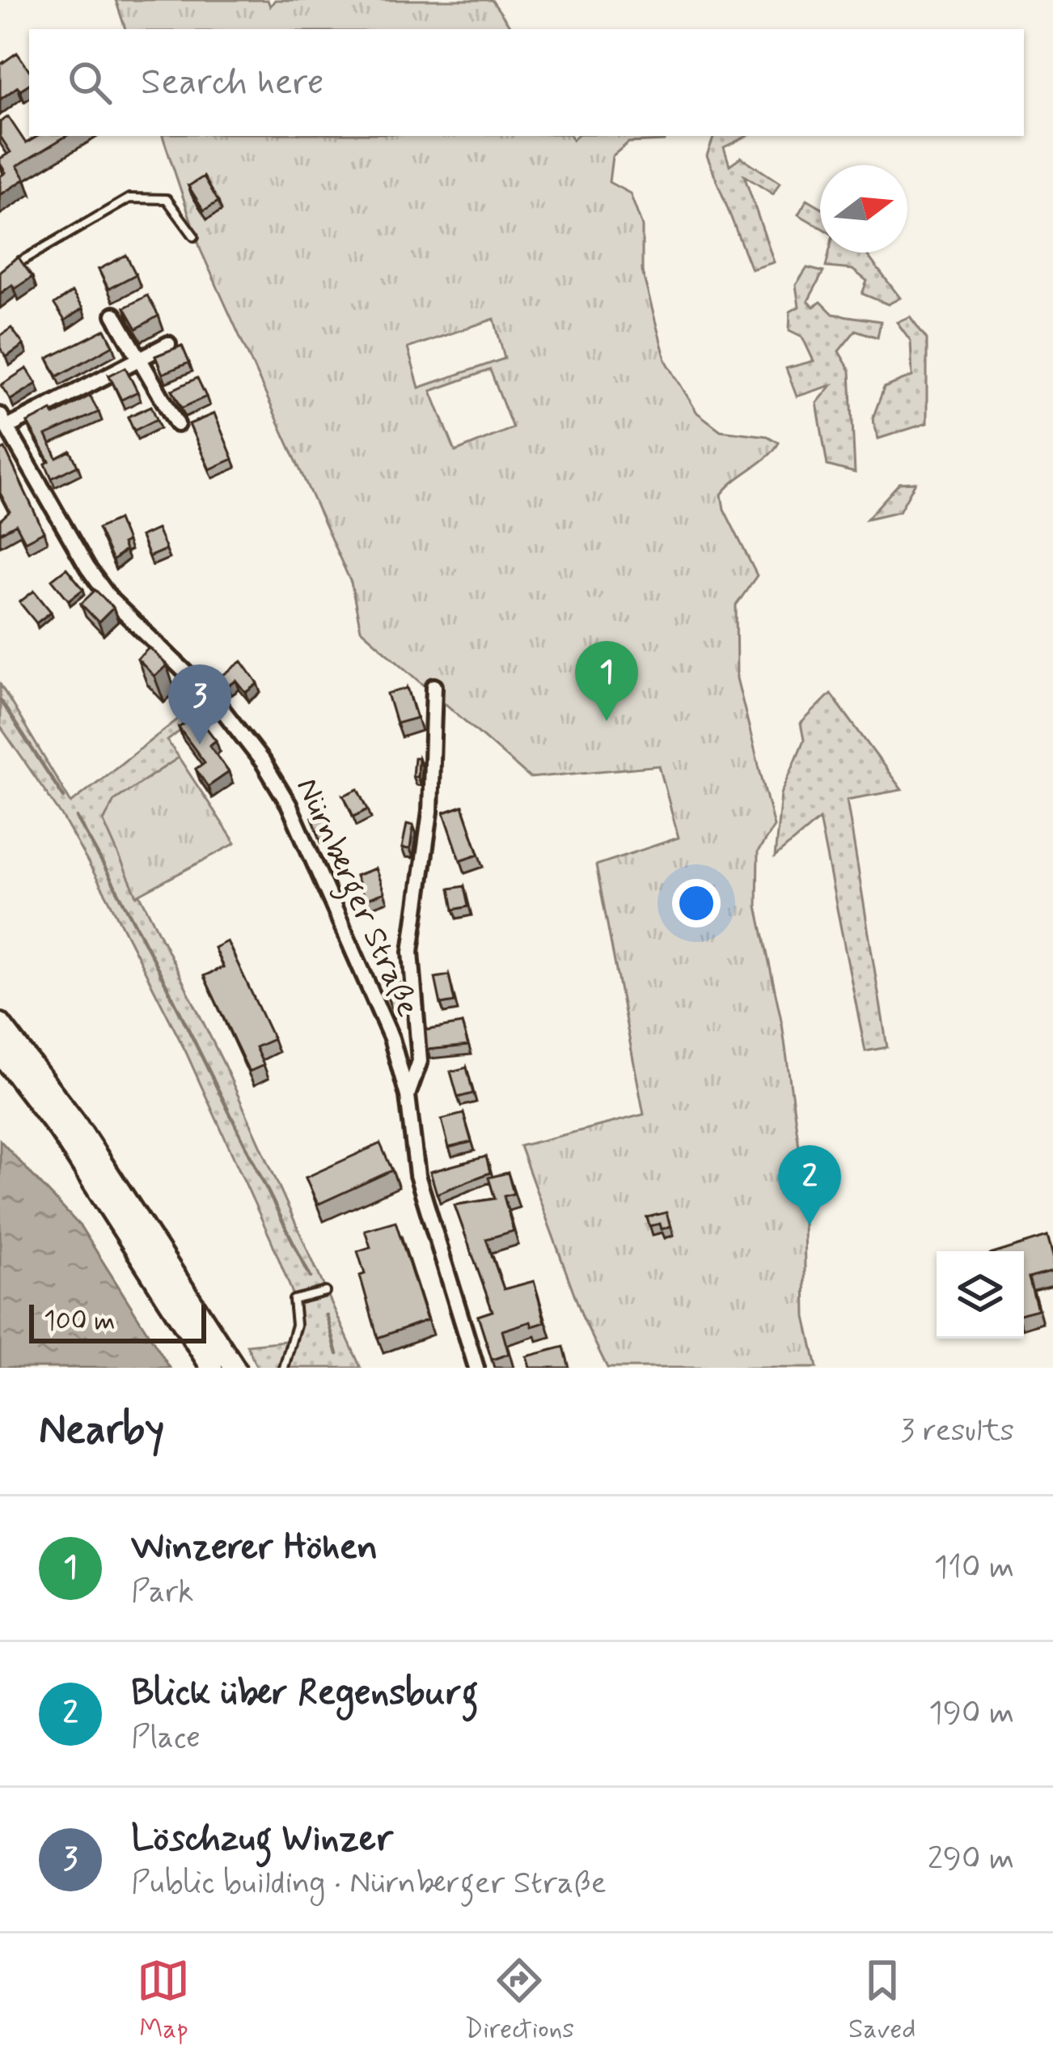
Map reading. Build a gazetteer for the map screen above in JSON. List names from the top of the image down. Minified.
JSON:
{"streets":{"street":["Nürnberger Straße"]},"scale_bar":"100 m","north":"right","page":{"search":"Search here","pins":["1","3","2"],"scale":"100 m","heading":["Nearby","3 results"],"list":[{"mark":"1","name":"Winzerer Höhen","note":"Park","value":"110 m"},{"mark":"2","name":"Blick über Regensburg","note":"Place","value":"190 m"},{"mark":"3","name":"Löschzug Winzer","note":"Public building · Nürnberger Straße","value":"290 m"}],"nav":["Map","Directions","Saved"]}}
